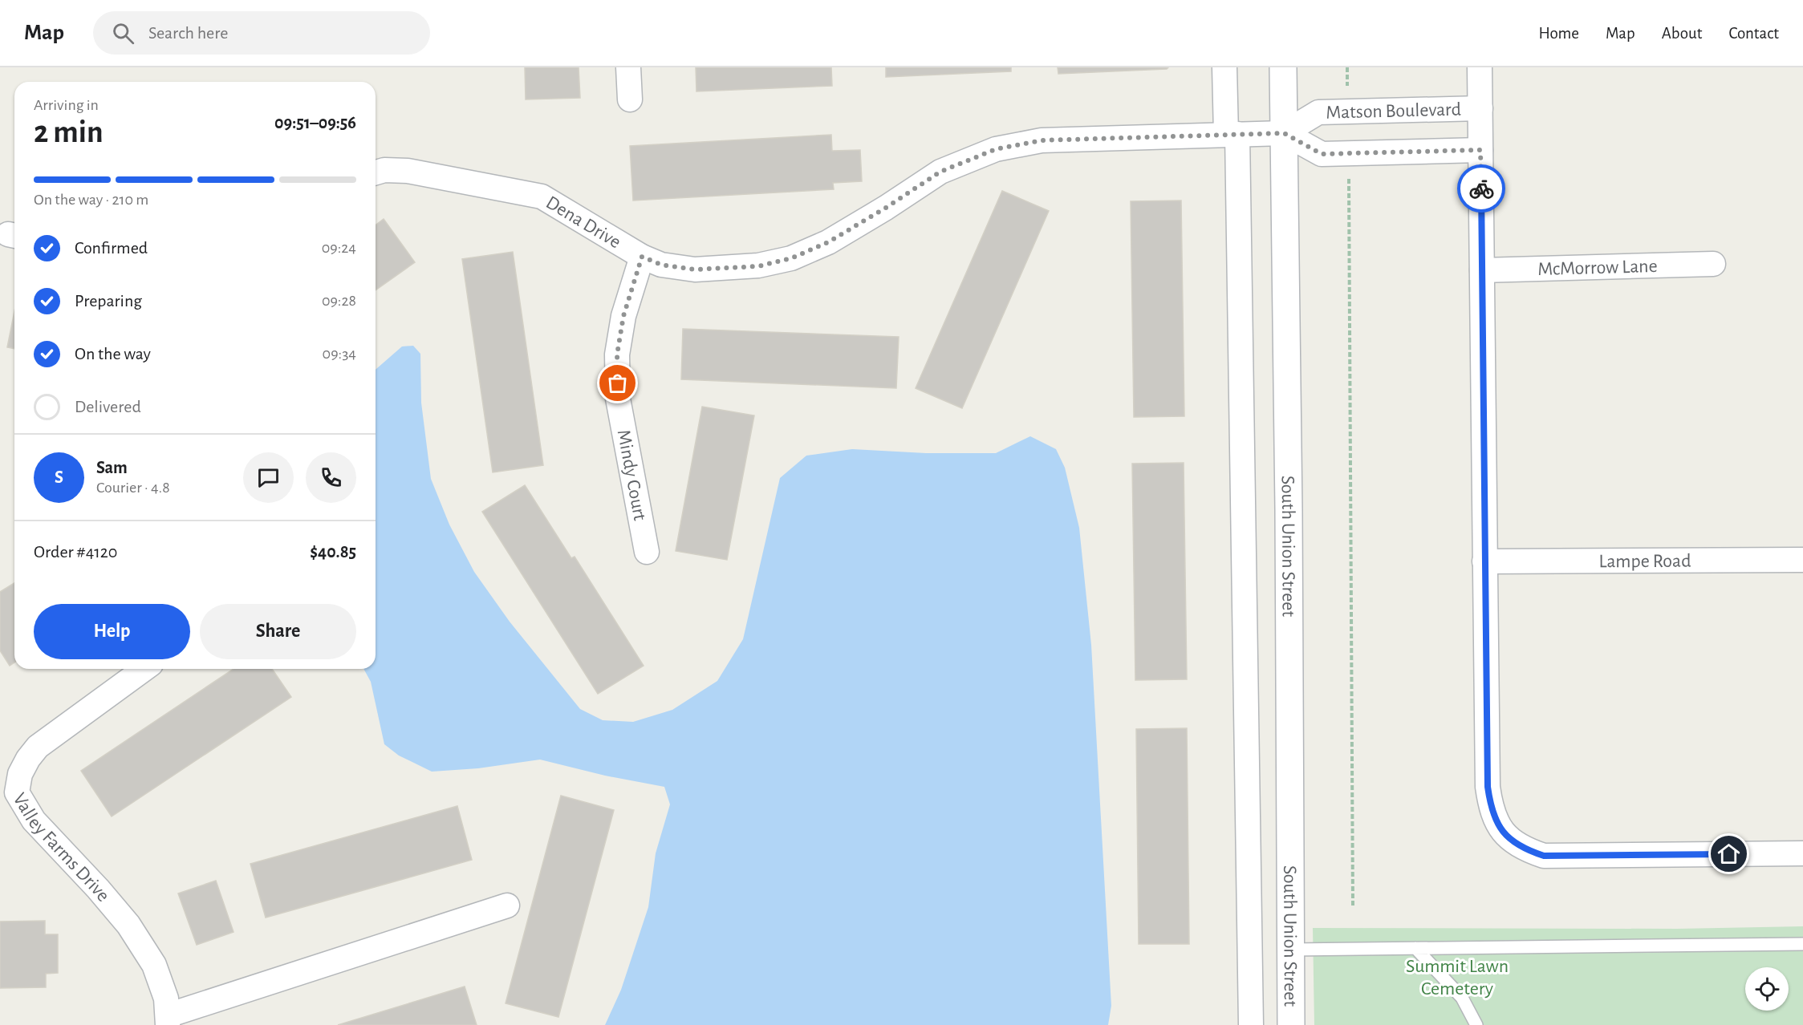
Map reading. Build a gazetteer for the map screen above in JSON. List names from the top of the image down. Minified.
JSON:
{"streets":{"street":["Matson Boulevard","Dena Drive","McMorrow Lane","Mindy Court","South Union Street","Lampe Road","Valley Farms Drive"]},"crossings":[["Matson Boulevard","Dena Drive"],["Matson Boulevard","South Union Street"],["Dena Drive","Mindy Court"],["Dena Drive","South Union Street"]],"parks":["Summit Lawn Cemetery"],"page":{"header":"Map","search":"Search here","nav":["Home","Map","About","Contact"],"heading":["2 min","Arriving in","09:51–09:56"],"panel":["Sam","Courier · 4.8","Order #4120","$40.85"],"bar":"On the way · 210 m","list":[["Confirmed","09:24"],["Preparing","09:28"],["On the way","09:34"],"Delivered"],"round":"S","buttons":["Help","Share"]}}
